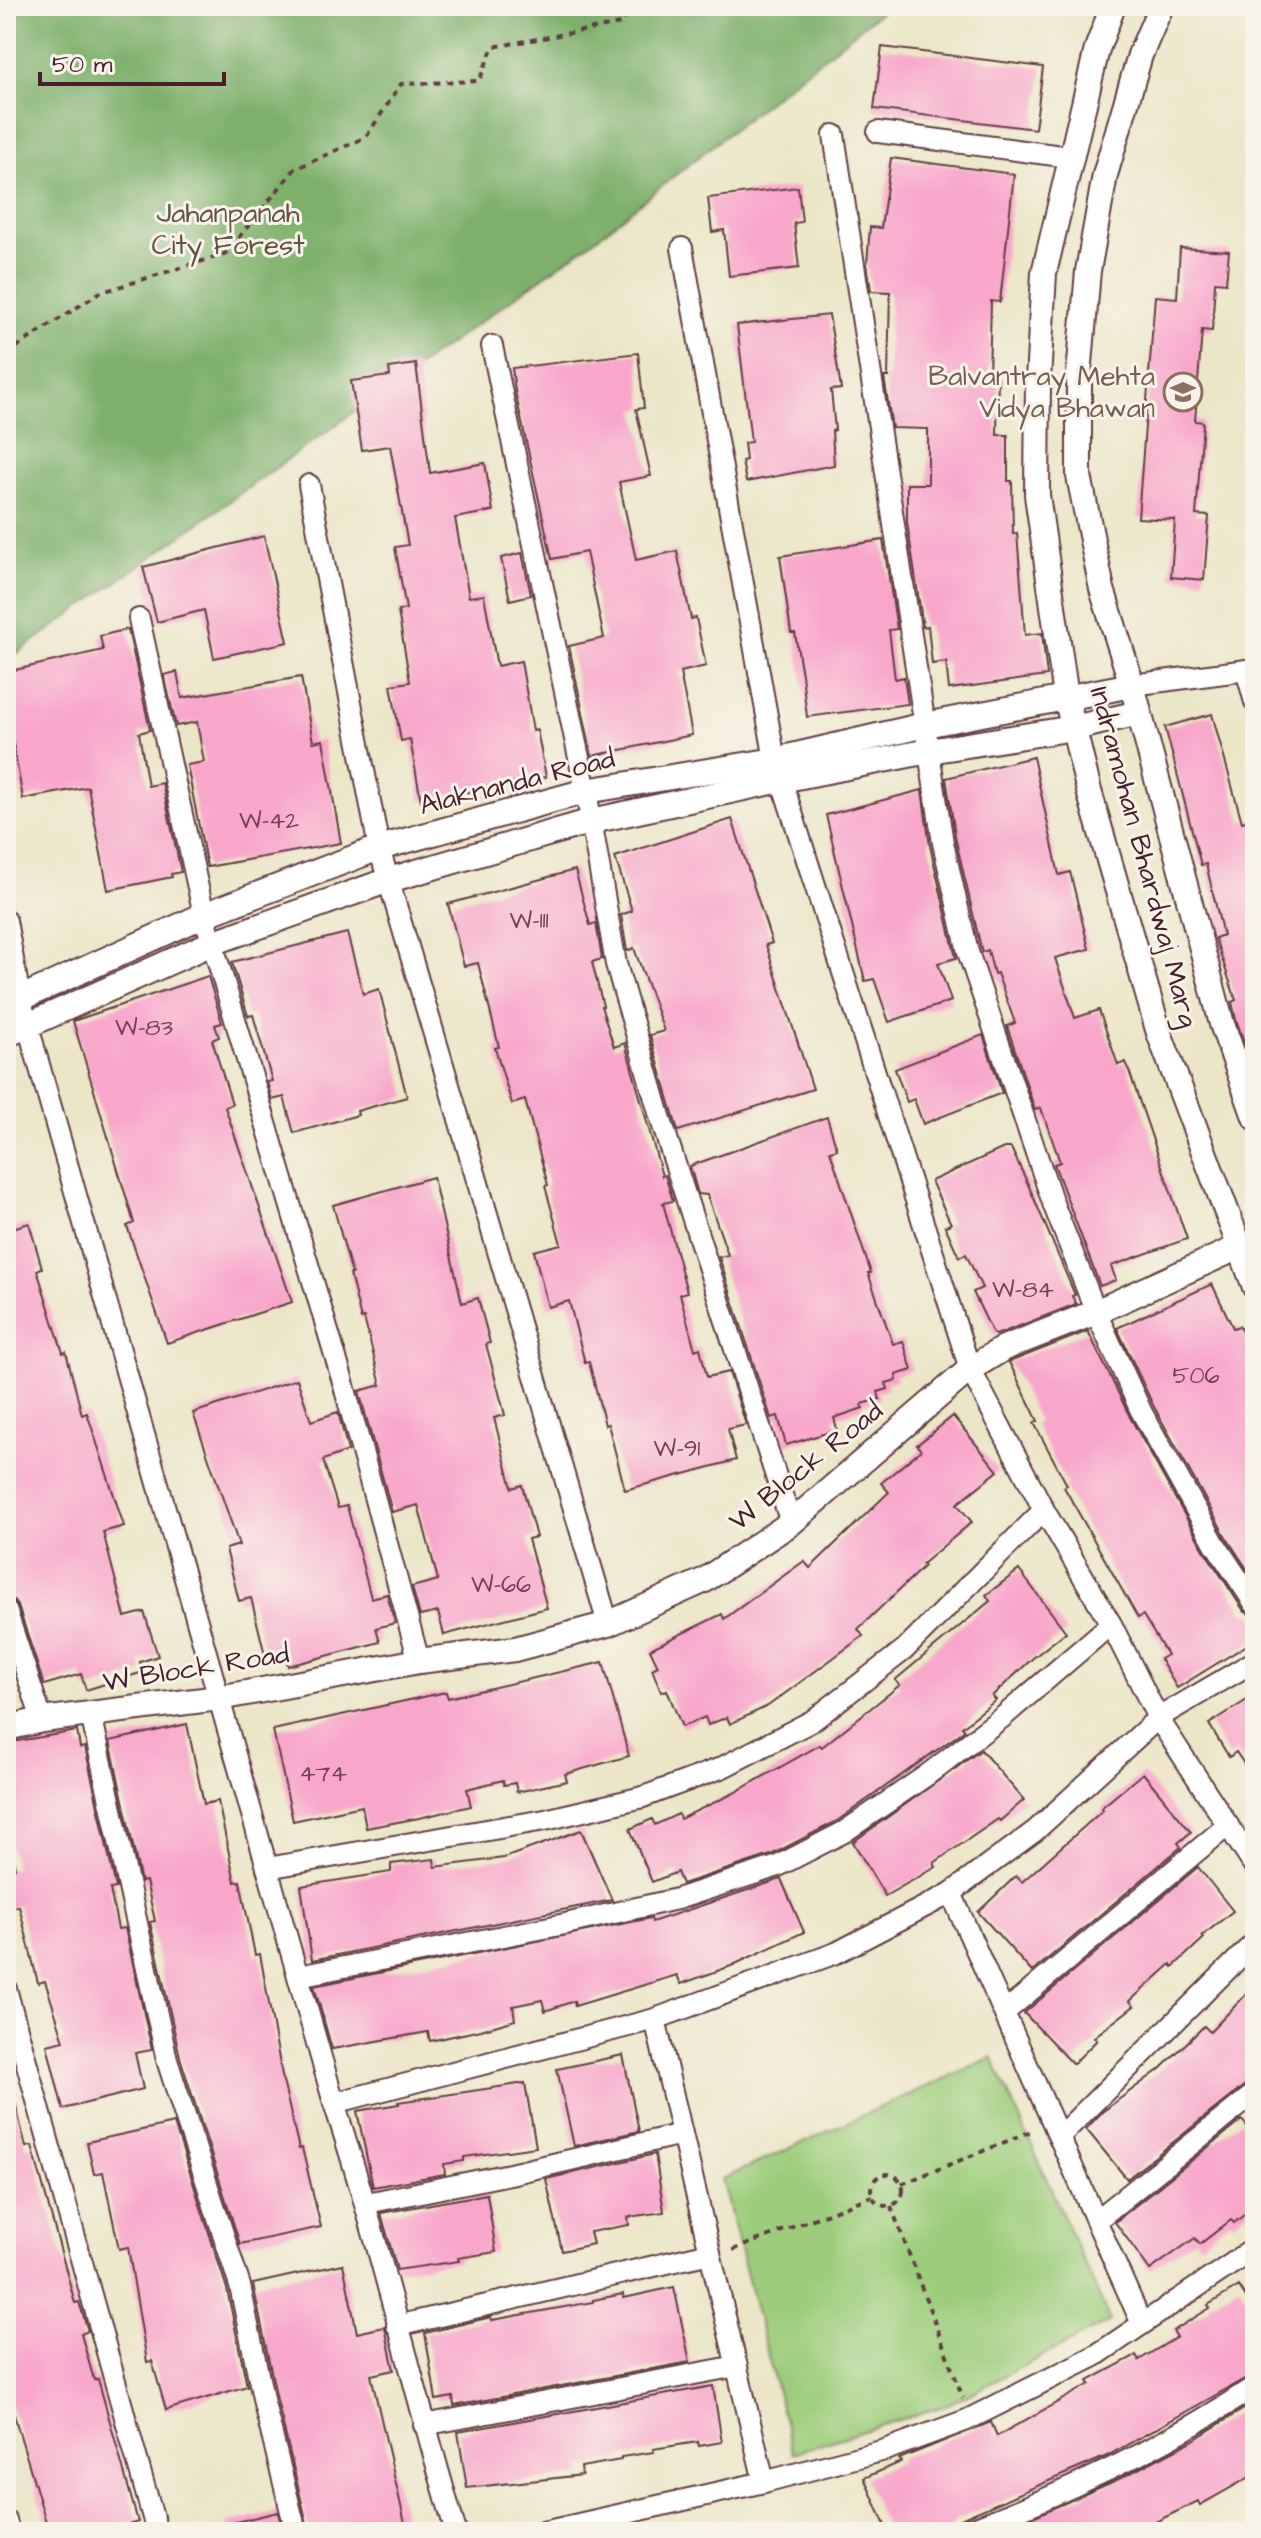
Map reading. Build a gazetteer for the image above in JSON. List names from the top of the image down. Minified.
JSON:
{"streets":{"street":["Alaknanda Road","Indramohan Bhardwaj Marg","W Block Road"]},"crossings":[["Alaknanda Road","Indramohan Bhardwaj Marg"],["Indramohan Bhardwaj Marg","W Block Road"]],"parks":["Jahanpanah City Forest"],"places":{"school or university":["Balvantray Mehta Vidya Bhawan"]},"house_numbers":["W-42","W-111","W-83","W-84","506","W-91","W-66","474"],"scale_bar":"50 m"}
